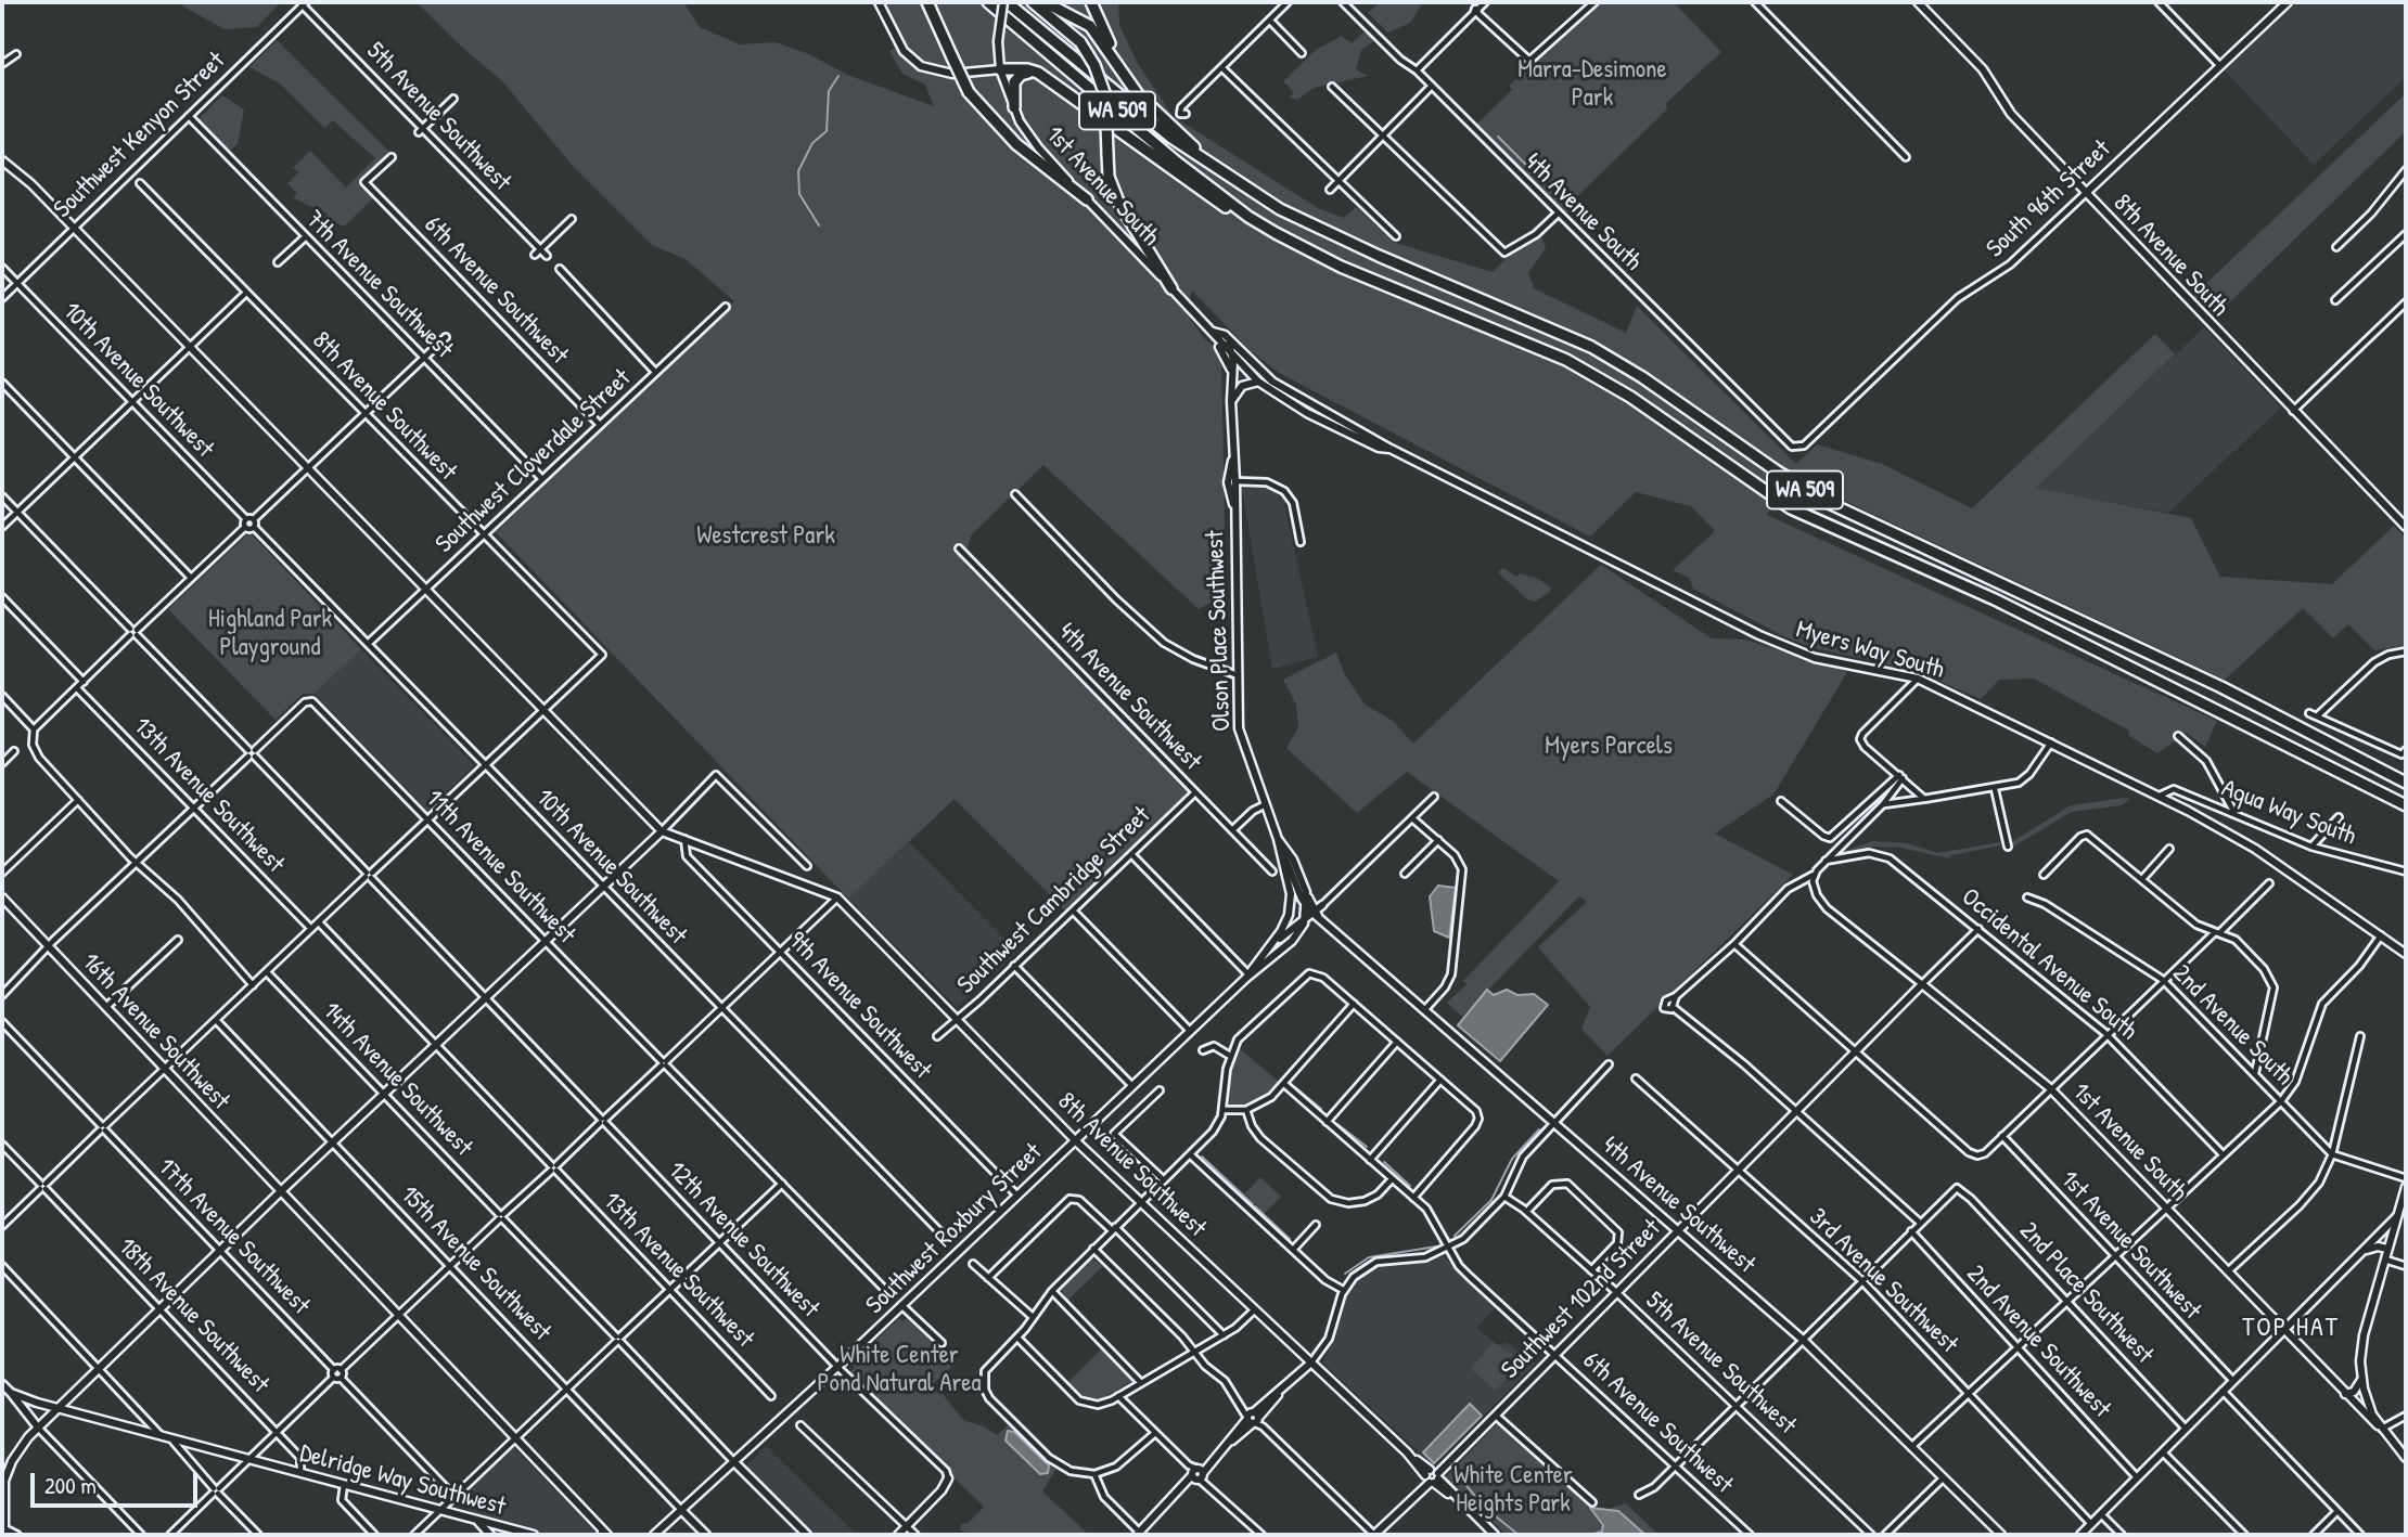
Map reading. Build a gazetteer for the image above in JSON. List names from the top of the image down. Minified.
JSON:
{"streets":{"highway":["WA 509"],"street":["5th Avenue Southwest","Southwest Kenyon Street","1st Avenue South","South 96th Street","4th Avenue South","8th Avenue South","7th Avenue Southwest","6th Avenue Southwest","10th Avenue Southwest","8th Avenue Southwest","Southwest Cloverdale Street","Olson Place Southwest","Myers Way South","4th Avenue Southwest","13th Avenue Southwest","Aqua Way South","11th Avenue Southwest","Southwest Cambridge Street","Occidental Avenue South","9th Avenue Southwest","2nd Avenue South","16th Avenue Southwest","14th Avenue Southwest","Southwest Roxbury Street","17th Avenue Southwest","12th Avenue Southwest","1st Avenue Southwest","15th Avenue Southwest","3rd Avenue Southwest","2nd Place Southwest","Southwest 102nd Street","18th Avenue Southwest","2nd Avenue Southwest","Delridge Way Southwest"]},"crossings":[["WA 509","1st Avenue South"],["5th Avenue Southwest","Southwest Kenyon Street"],["5th Avenue Southwest","Southwest 102nd Street"],["Southwest Kenyon Street","7th Avenue Southwest"],["Southwest Kenyon Street","10th Avenue Southwest"],["1st Avenue South","Olson Place Southwest"],["1st Avenue South","Myers Way South"],["1st Avenue South","Southwest 102nd Street"],["South 96th Street","4th Avenue South"],["South 96th Street","8th Avenue South"],["7th Avenue Southwest","Southwest Cloverdale Street"],["6th Avenue Southwest","Southwest Cloverdale Street"],["6th Avenue Southwest","Southwest 102nd Street"],["10th Avenue Southwest","Southwest Cloverdale Street"],["8th Avenue Southwest","Southwest Cloverdale Street"],["8th Avenue Southwest","Southwest Cambridge Street"],["8th Avenue Southwest","Southwest Roxbury Street"],["8th Avenue Southwest","Southwest 102nd Street"],["Olson Place Southwest","Myers Way South"],["Olson Place Southwest","4th Avenue Southwest"],["Olson Place Southwest","Southwest Roxbury Street"],["Myers Way South","Aqua Way South"],["4th Avenue Southwest","Southwest Cambridge Street"],["4th Avenue Southwest","Southwest Roxbury Street"],["4th Avenue Southwest","Southwest 102nd Street"],["11th Avenue Southwest","12th Avenue Southwest"],["9th Avenue Southwest","Southwest Roxbury Street"],["14th Avenue Southwest","Southwest Roxbury Street"],["Southwest Roxbury Street","12th Avenue Southwest"],["Southwest Roxbury Street","15th Avenue Southwest"],["3rd Avenue Southwest","Southwest 102nd Street"],["18th Avenue Southwest","Delridge Way Southwest"]],"districts":["TOP HAT"],"parks":["Marra-Desimone Park","Westcrest Park","Highland Park Playground","Myers Parcels","White Center Pond Natural Area","White Center Heights Park"],"scale_bar":"200 m"}
